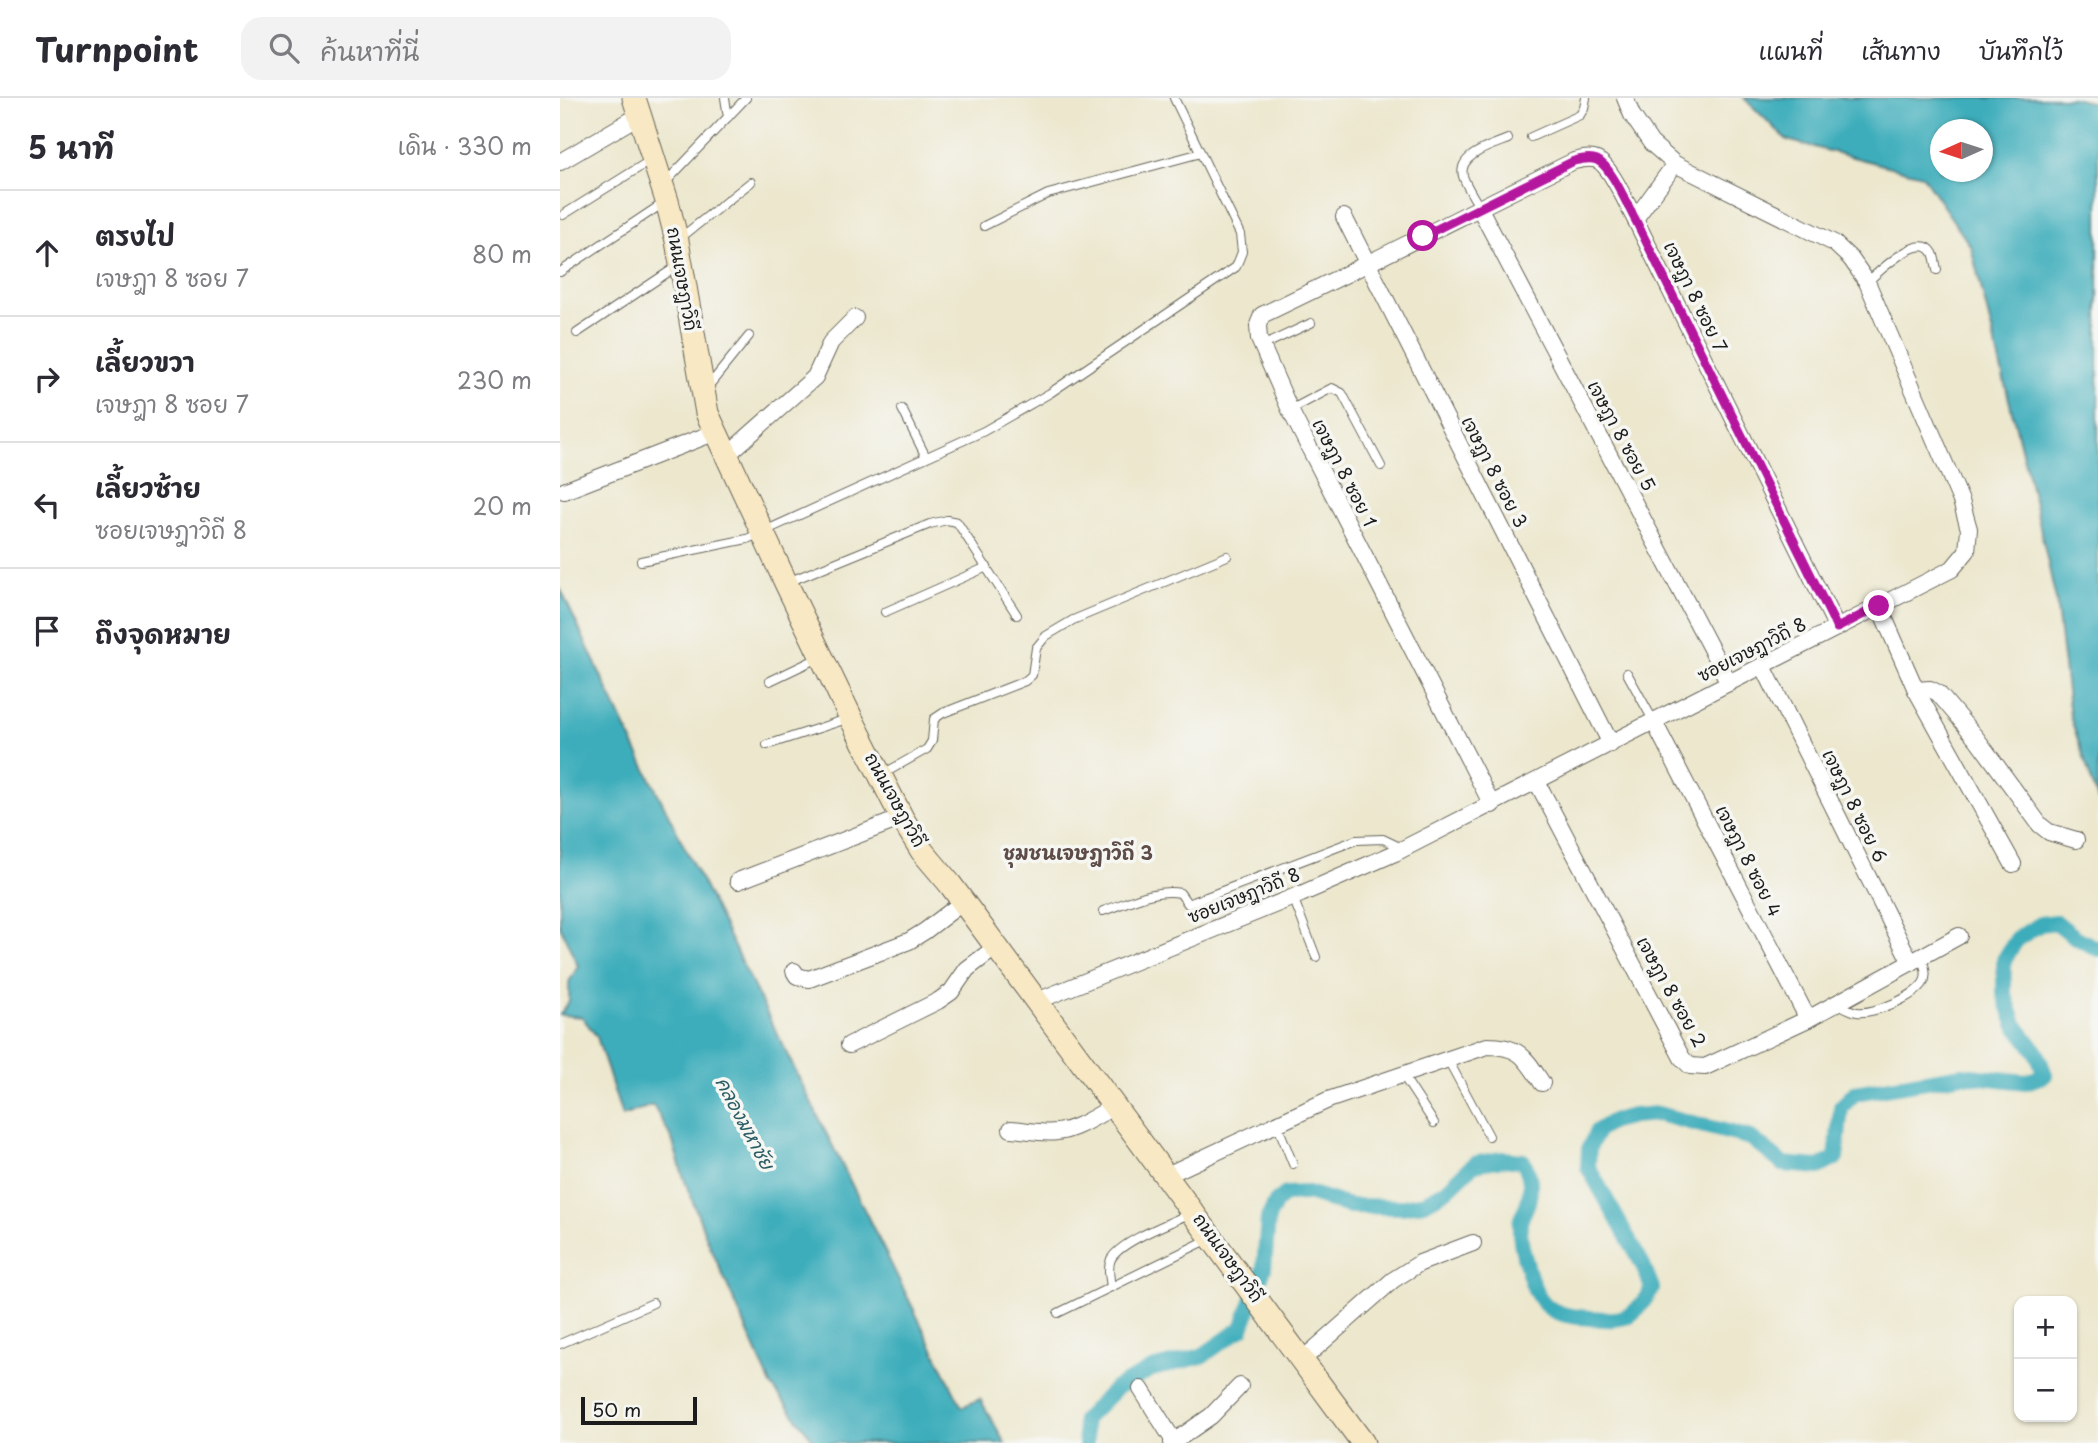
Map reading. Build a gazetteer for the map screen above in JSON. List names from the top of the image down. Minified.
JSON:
{"streets":{"street":["ถนนเจษฎาวิถี","เจษฎา 8 ซอย 7","เจษฎา 8 ซอย 5","เจษฎา 8 ซอย 3","เจษฎา 8 ซอย 1","ซอยเจษฎาวิถี 8","เจษฎา 8 ซอย 6","เจษฎา 8 ซอย 4","เจษฎา 8 ซอย 2"]},"crossings":[["ถนนเจษฎาวิถี","ซอยเจษฎาวิถี 8"],["เจษฎา 8 ซอย 7","เจษฎา 8 ซอย 5"],["เจษฎา 8 ซอย 7","เจษฎา 8 ซอย 1"],["เจษฎา 8 ซอย 7","ซอยเจษฎาวิถี 8"],["เจษฎา 8 ซอย 5","ซอยเจษฎาวิถี 8"],["เจษฎา 8 ซอย 3","เจษฎา 8 ซอย 1"],["เจษฎา 8 ซอย 3","ซอยเจษฎาวิถี 8"],["เจษฎา 8 ซอย 1","ซอยเจษฎาวิถี 8"],["ซอยเจษฎาวิถี 8","เจษฎา 8 ซอย 6"],["ซอยเจษฎาวิถี 8","เจษฎา 8 ซอย 4"],["ซอยเจษฎาวิถี 8","เจษฎา 8 ซอย 2"],["เจษฎา 8 ซอย 6","เจษฎา 8 ซอย 2"],["เจษฎา 8 ซอย 4","เจษฎา 8 ซอย 2"]],"districts":["ชุมชนเจษฎาวิถี 3"],"water":["คลองมหาชัย"],"scale_bar":"50 m","north":"left","page":{"header":"Turnpoint","search":"ค้นหาที่นี่","nav":["แผนที่","เส้นทาง","บันทึกไว้"],"heading":["5 นาที","เดิน · 330 m"],"list":[["ตรงไป","เจษฎา 8 ซอย 7","80 m"],["เลี้ยวขวา","เจษฎา 8 ซอย 7","230 m"],["เลี้ยวซ้าย","ซอยเจษฎาวิถี 8","20 m"],"ถึงจุดหมาย"],"map_buttons":["+","−"],"scale":"50 m"}}
